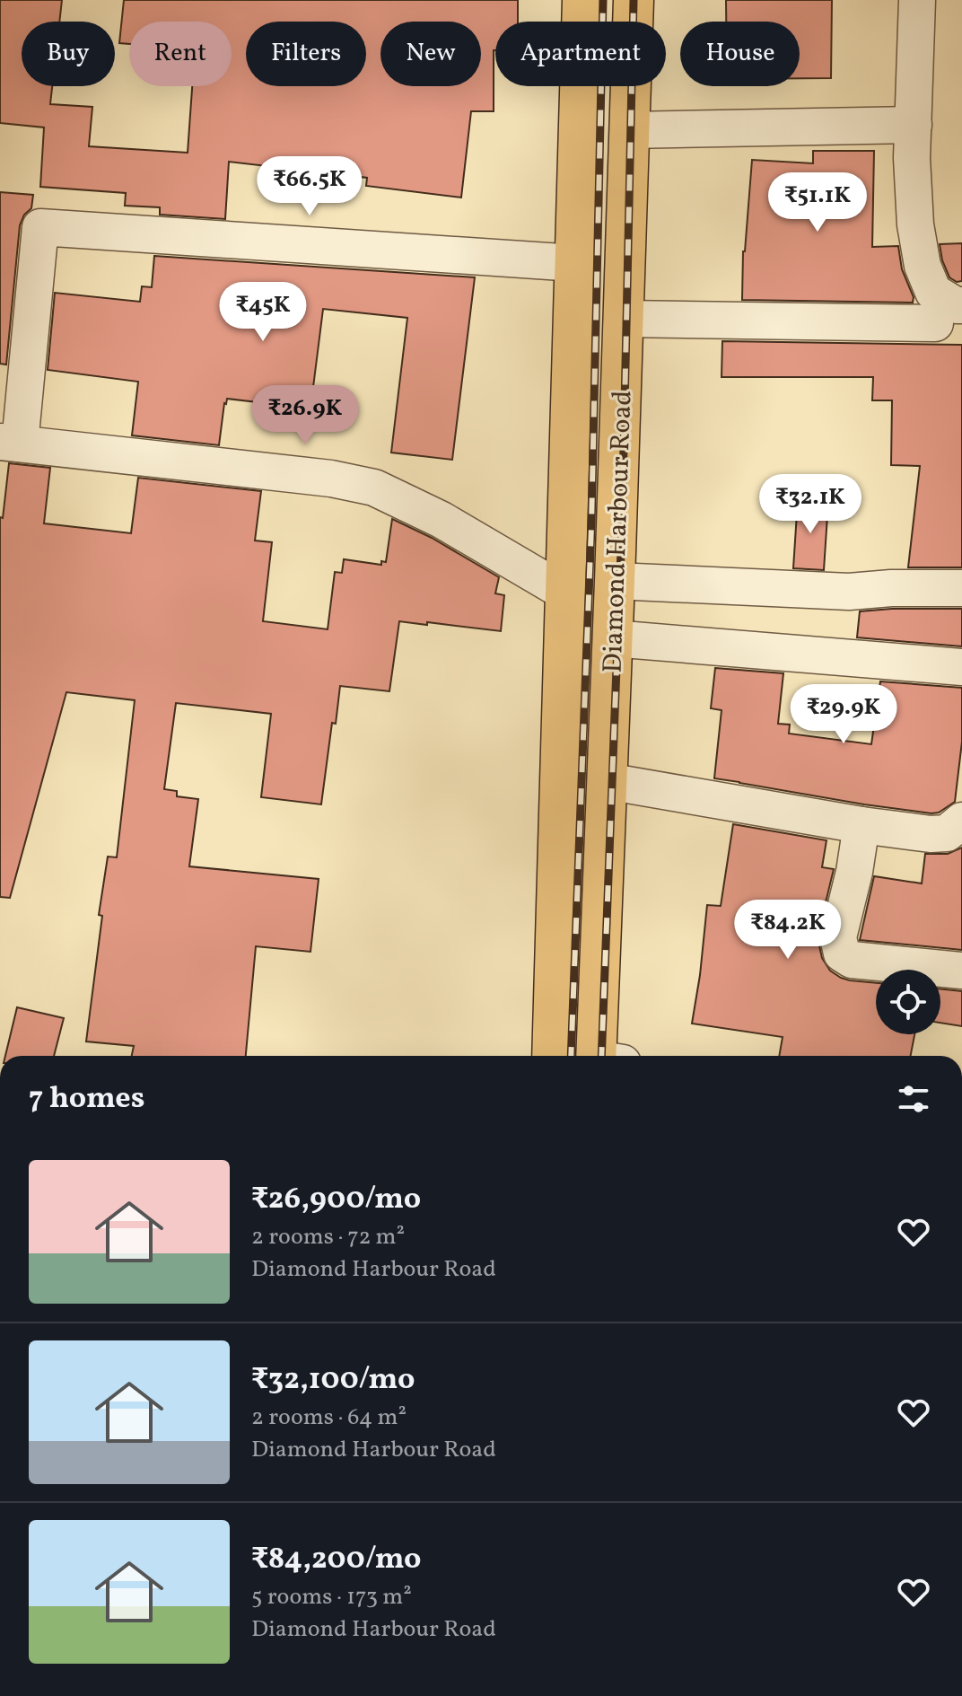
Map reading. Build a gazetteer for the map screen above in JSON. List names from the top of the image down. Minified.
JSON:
{"streets":{"highway":["Diamond Harbour Road"]},"page":{"chip":["Buy","Rent","Filters","New","Apartment","House"],"price":["₹66.5K","₹51.1K","₹45K","₹26.9K","₹32.1K","₹29.9K","₹84.2K"],"heading":"7 homes","list":[{"name":"₹26,900/mo","note":"2 rooms · 72 m² · Diamond Harbour Road"},{"name":"₹32,100/mo","note":"2 rooms · 64 m² · Diamond Harbour Road"},{"name":"₹84,200/mo","note":"5 rooms · 173 m² · Diamond Harbour Road"}]}}
